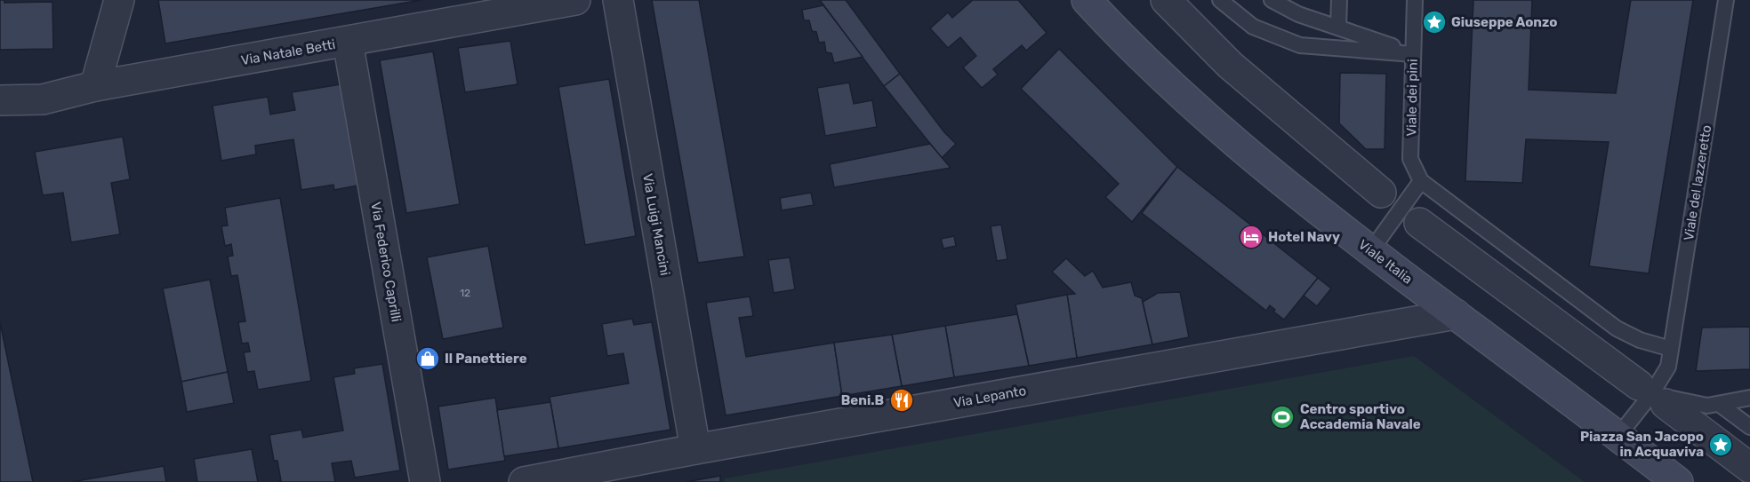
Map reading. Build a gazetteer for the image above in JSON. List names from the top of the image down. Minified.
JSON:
{"streets":{"main road":["Viale Italia"],"street":["Via Natale Betti","Via Luigi Mancini","Via Federico Caprilli","Via Lepanto"],"lane":["Viale dei pini","Viale del lazzeretto"]},"crossings":[["Via Natale Betti","Via Federico Caprilli"],["Via Luigi Mancini","Via Lepanto"],["Viale Italia","Via Lepanto"]],"places":{"place":["Giuseppe Aonzo","Piazza San Jacopo in Acquaviva"],"hotel":["Hotel Navy"],"shop":["Il Panettiere"],"restaurant":["Beni.B"],"sports":["Centro sportivo Accademia Navale"]},"house_numbers":["12"]}
